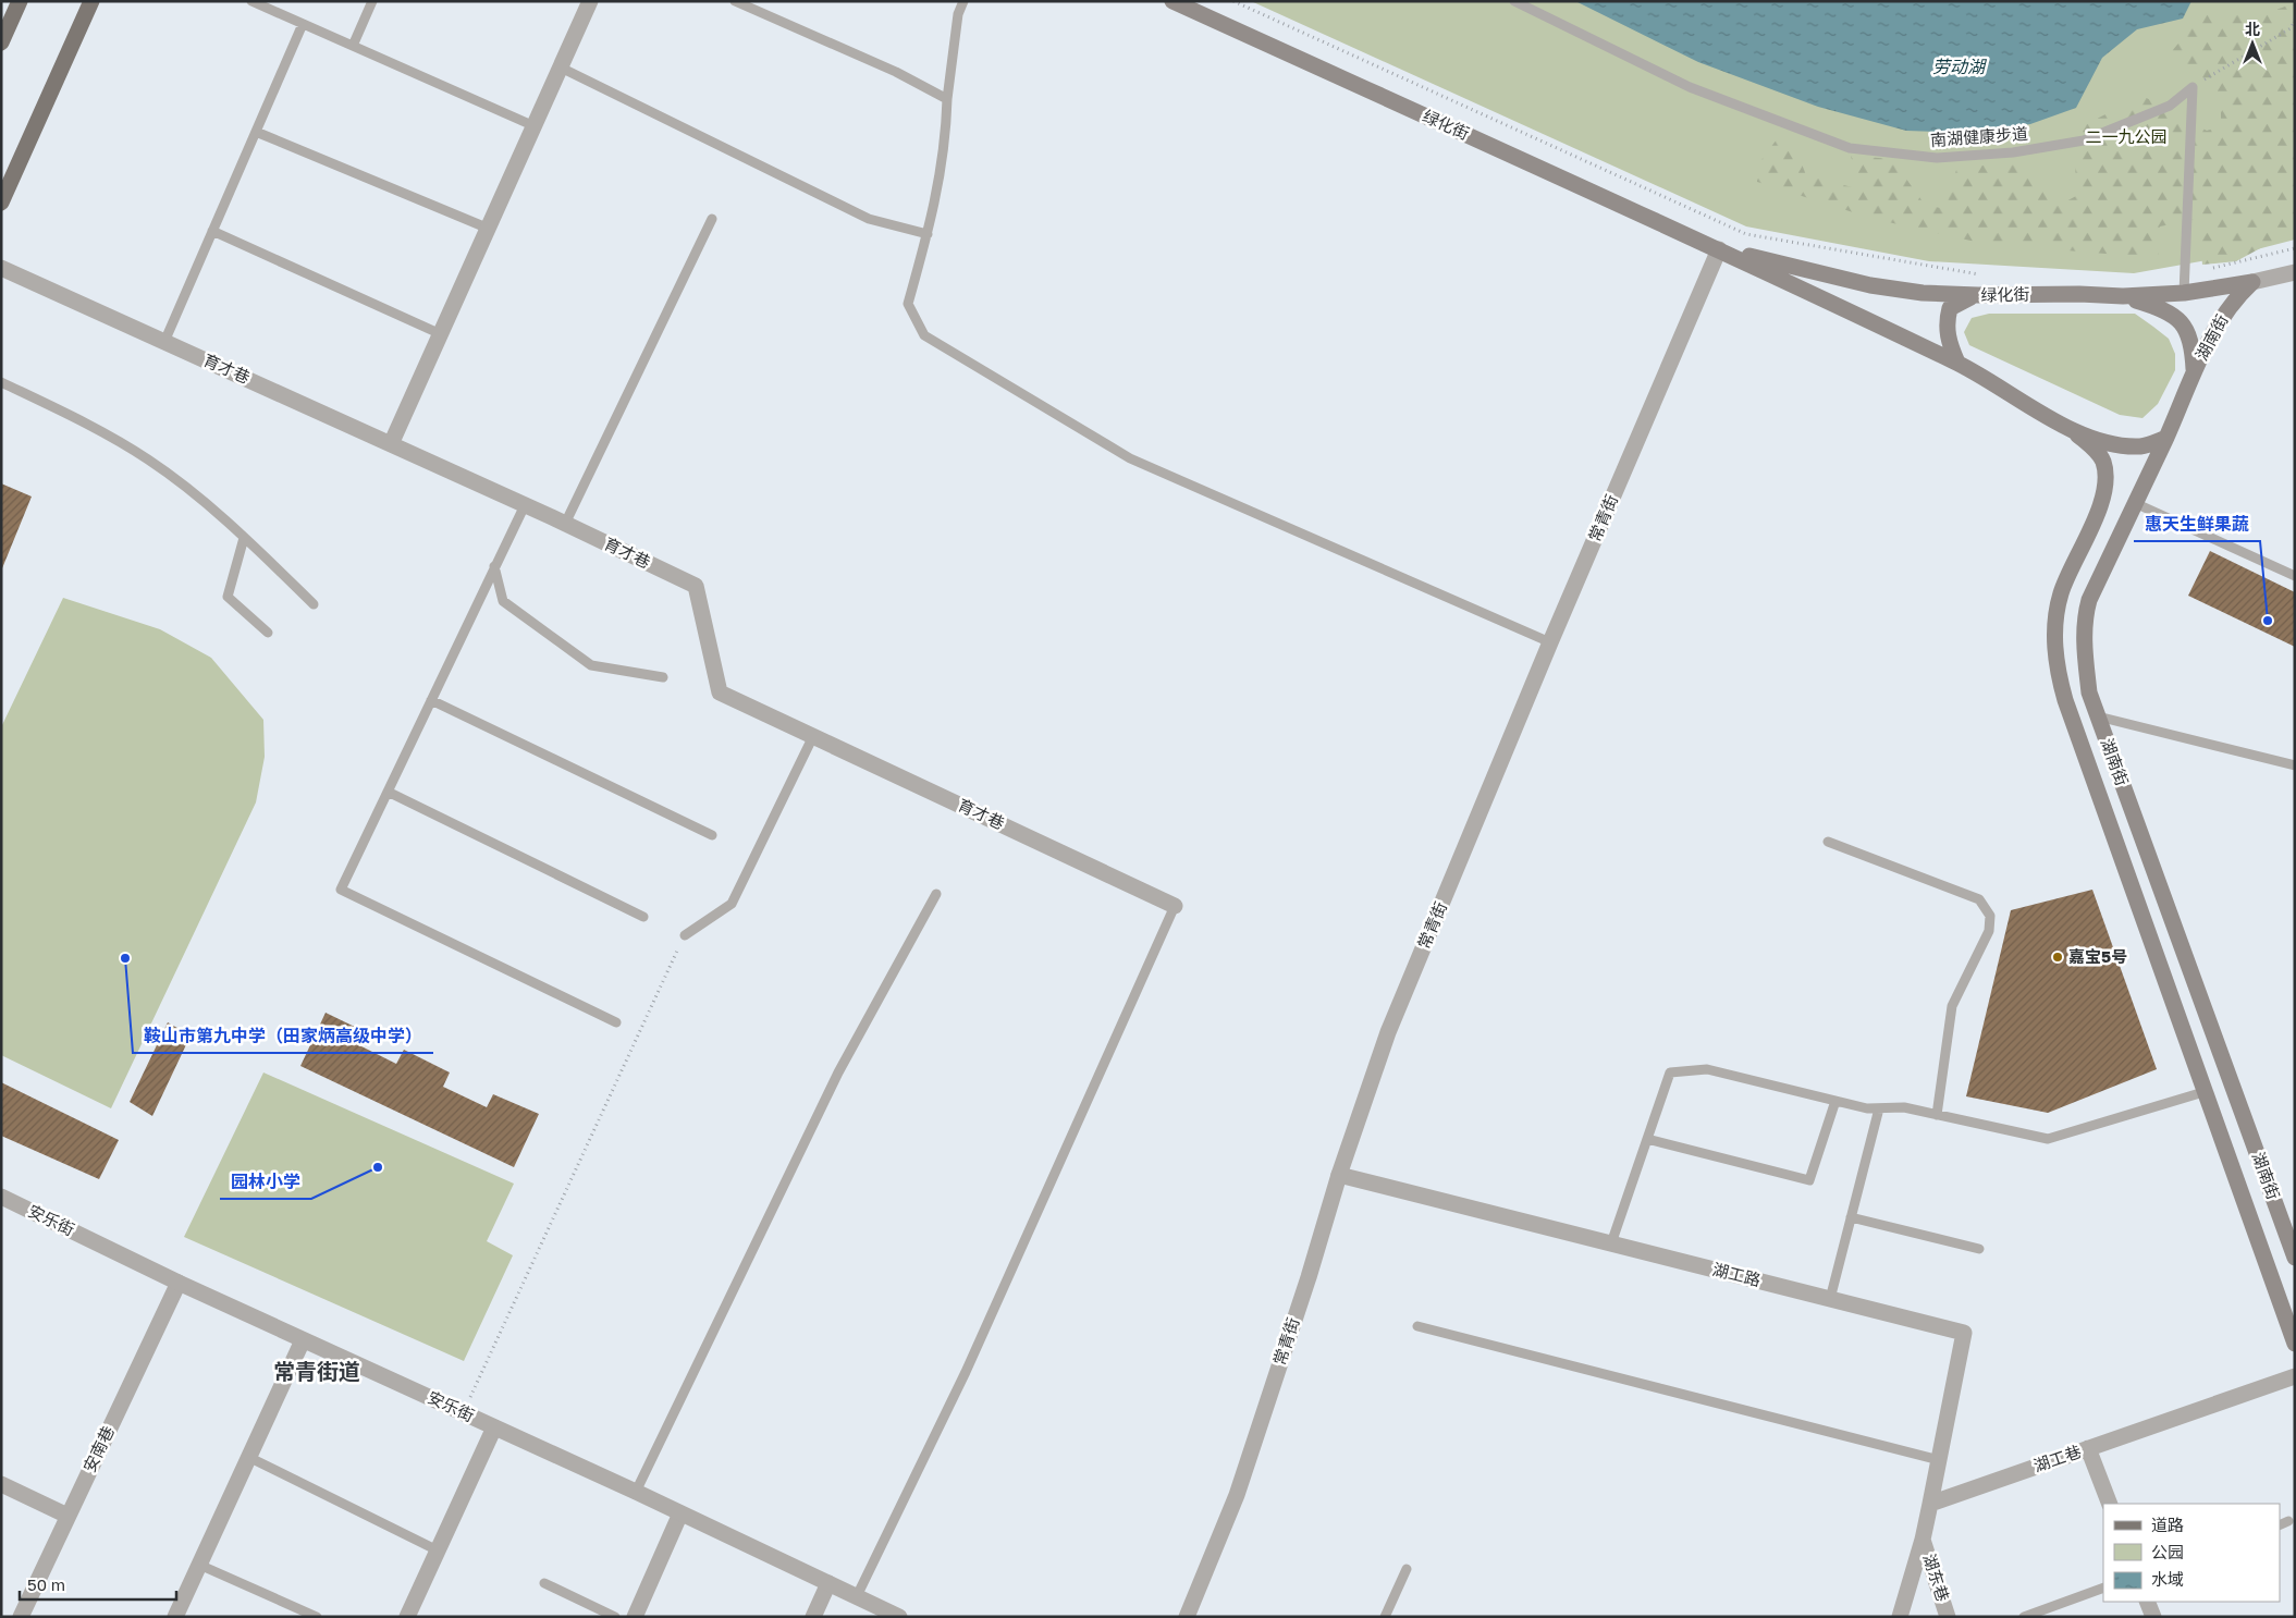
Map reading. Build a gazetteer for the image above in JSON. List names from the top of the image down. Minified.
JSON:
{"streets":{"main road":["绿化街","湖南街"],"street":["育才巷","常青街","安乐街","湖工路","安南巷","湖工巷","湖东巷"],"lane":["南湖健康步道"]},"crossings":[["绿化街","湖南街"],["绿化街","常青街"],["常青街","湖工路"],["安乐街","安南巷"],["湖工路","湖工巷"]],"districts":["常青街道"],"water":["劳动湖"],"parks":["二一九公园"],"places":["惠天生鲜果蔬","嘉宝5号","鞍山市第九中学（田家炳高级中学）","园林小学"],"legend":["道路","公园","水域"],"scale_bar":"50 m","north":"top"}
